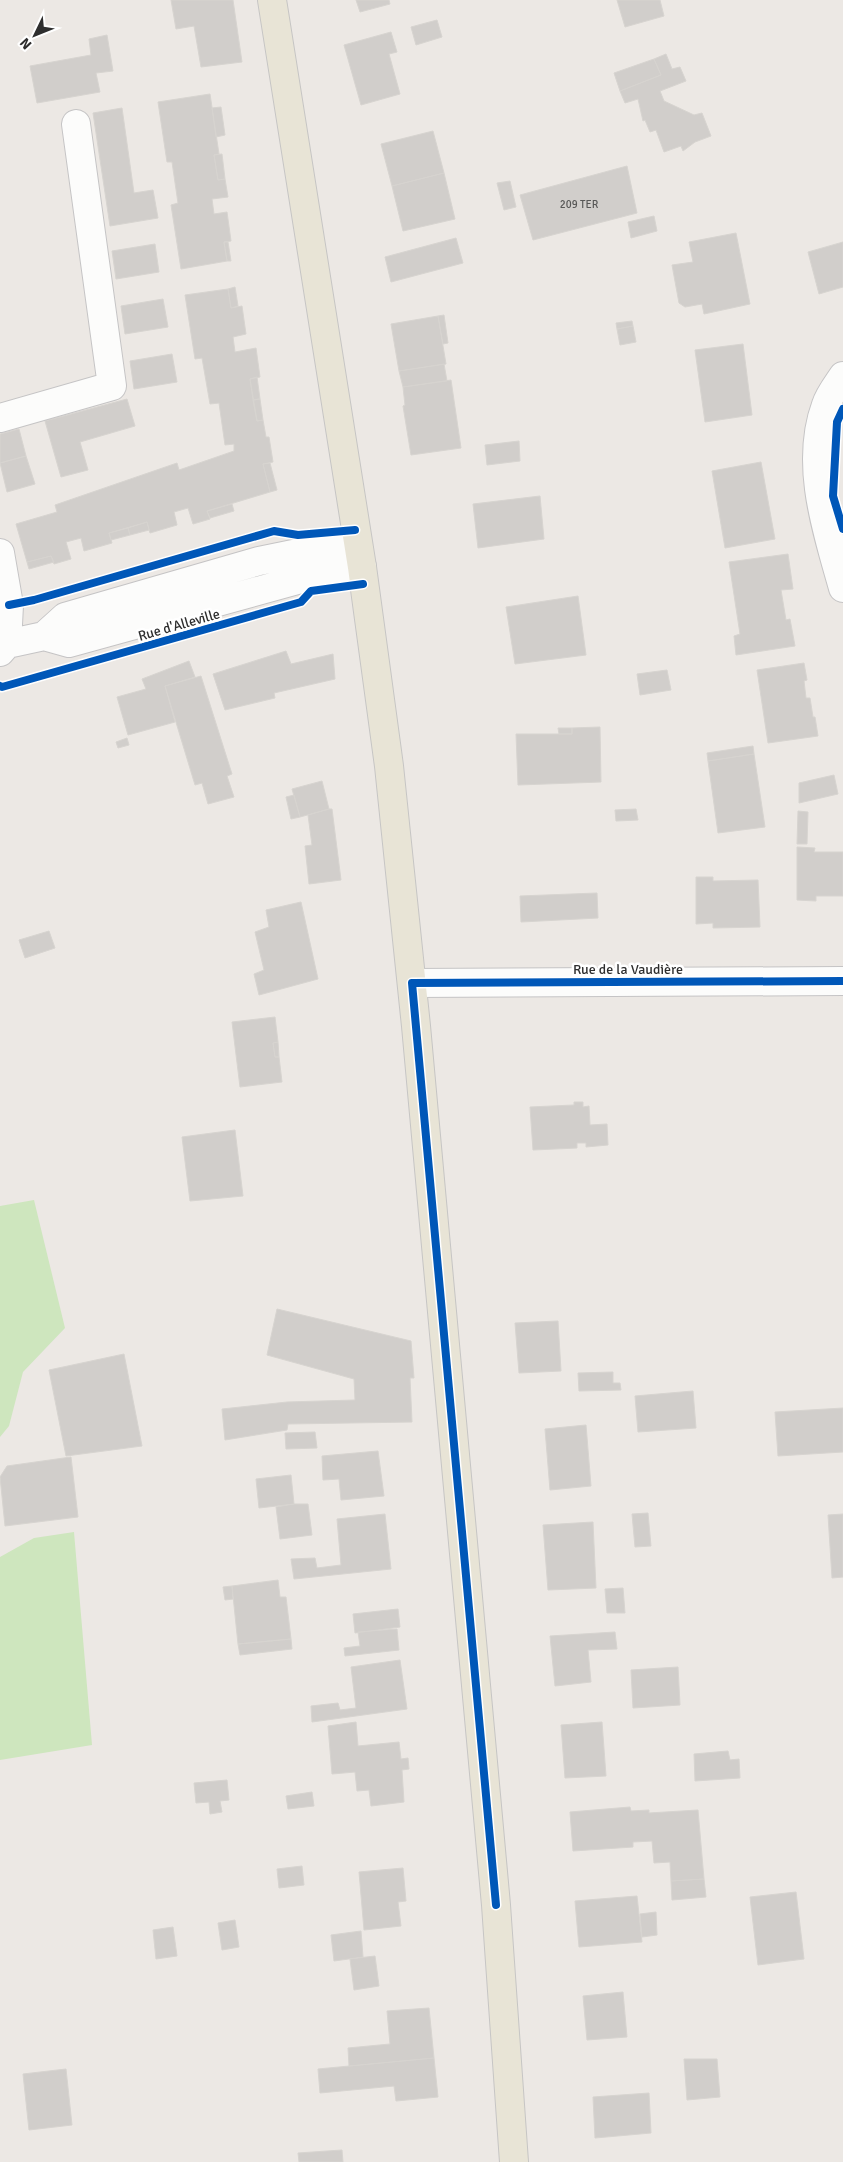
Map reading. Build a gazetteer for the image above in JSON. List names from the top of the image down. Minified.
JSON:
{"streets":{"street":["Rue d'Alleville","Rue de la Vaudière"]},"house_numbers":["209 TER"],"north":"bottom left"}
